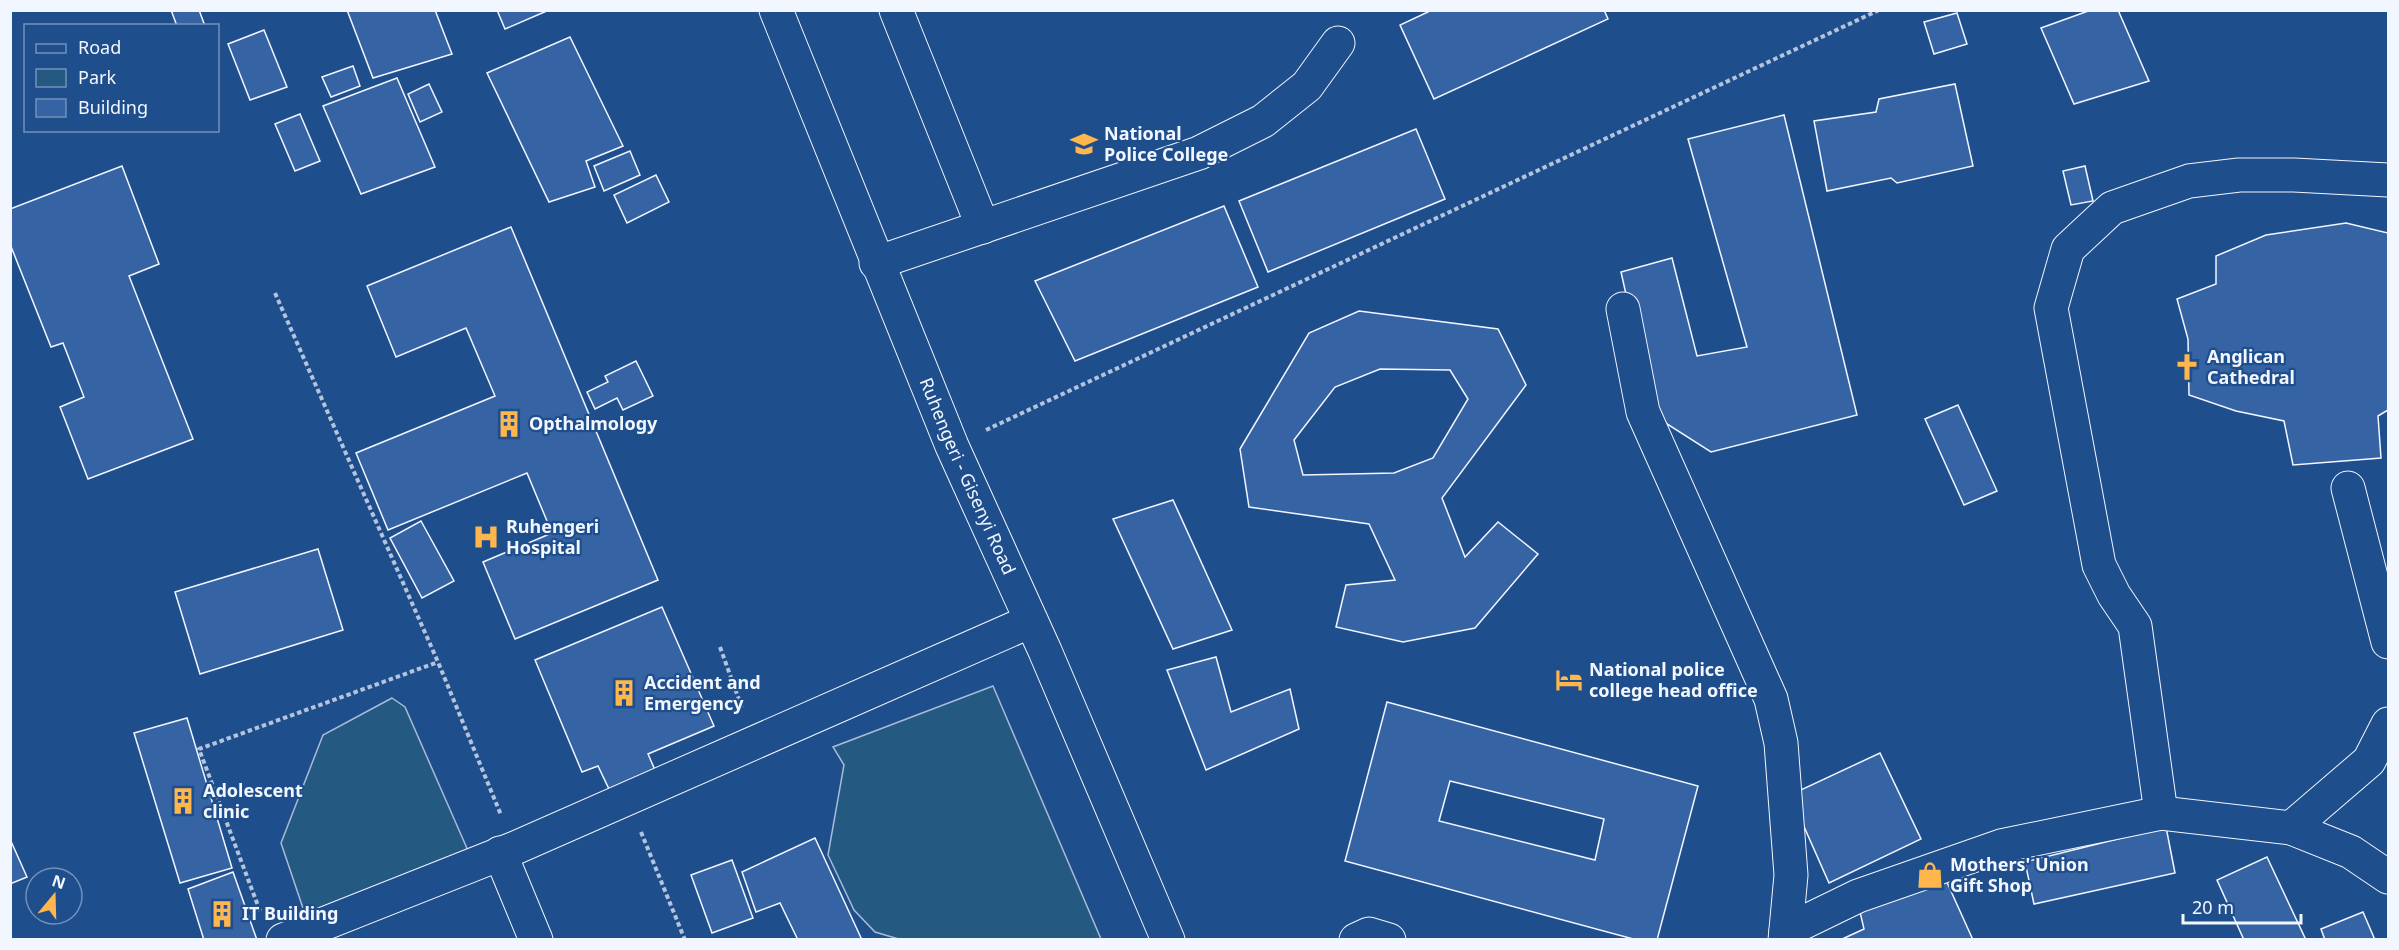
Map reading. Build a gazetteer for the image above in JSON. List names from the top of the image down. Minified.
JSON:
{"streets":{"main road":["Ruhengeri - Gisenyi Road"]},"places":{"school or university":["National Police College"],"church":["Anglican Cathedral"],"building":["Opthalmology","Accident and Emergency","Adolescent clinic","IT Building"],"hospital":["Ruhengeri Hospital"],"hotel":["National police college head office"],"shop":["Mothers' Union Gift Shop"]},"legend":["Road","Park","Building"],"scale_bar":"20 m","north":"top"}
